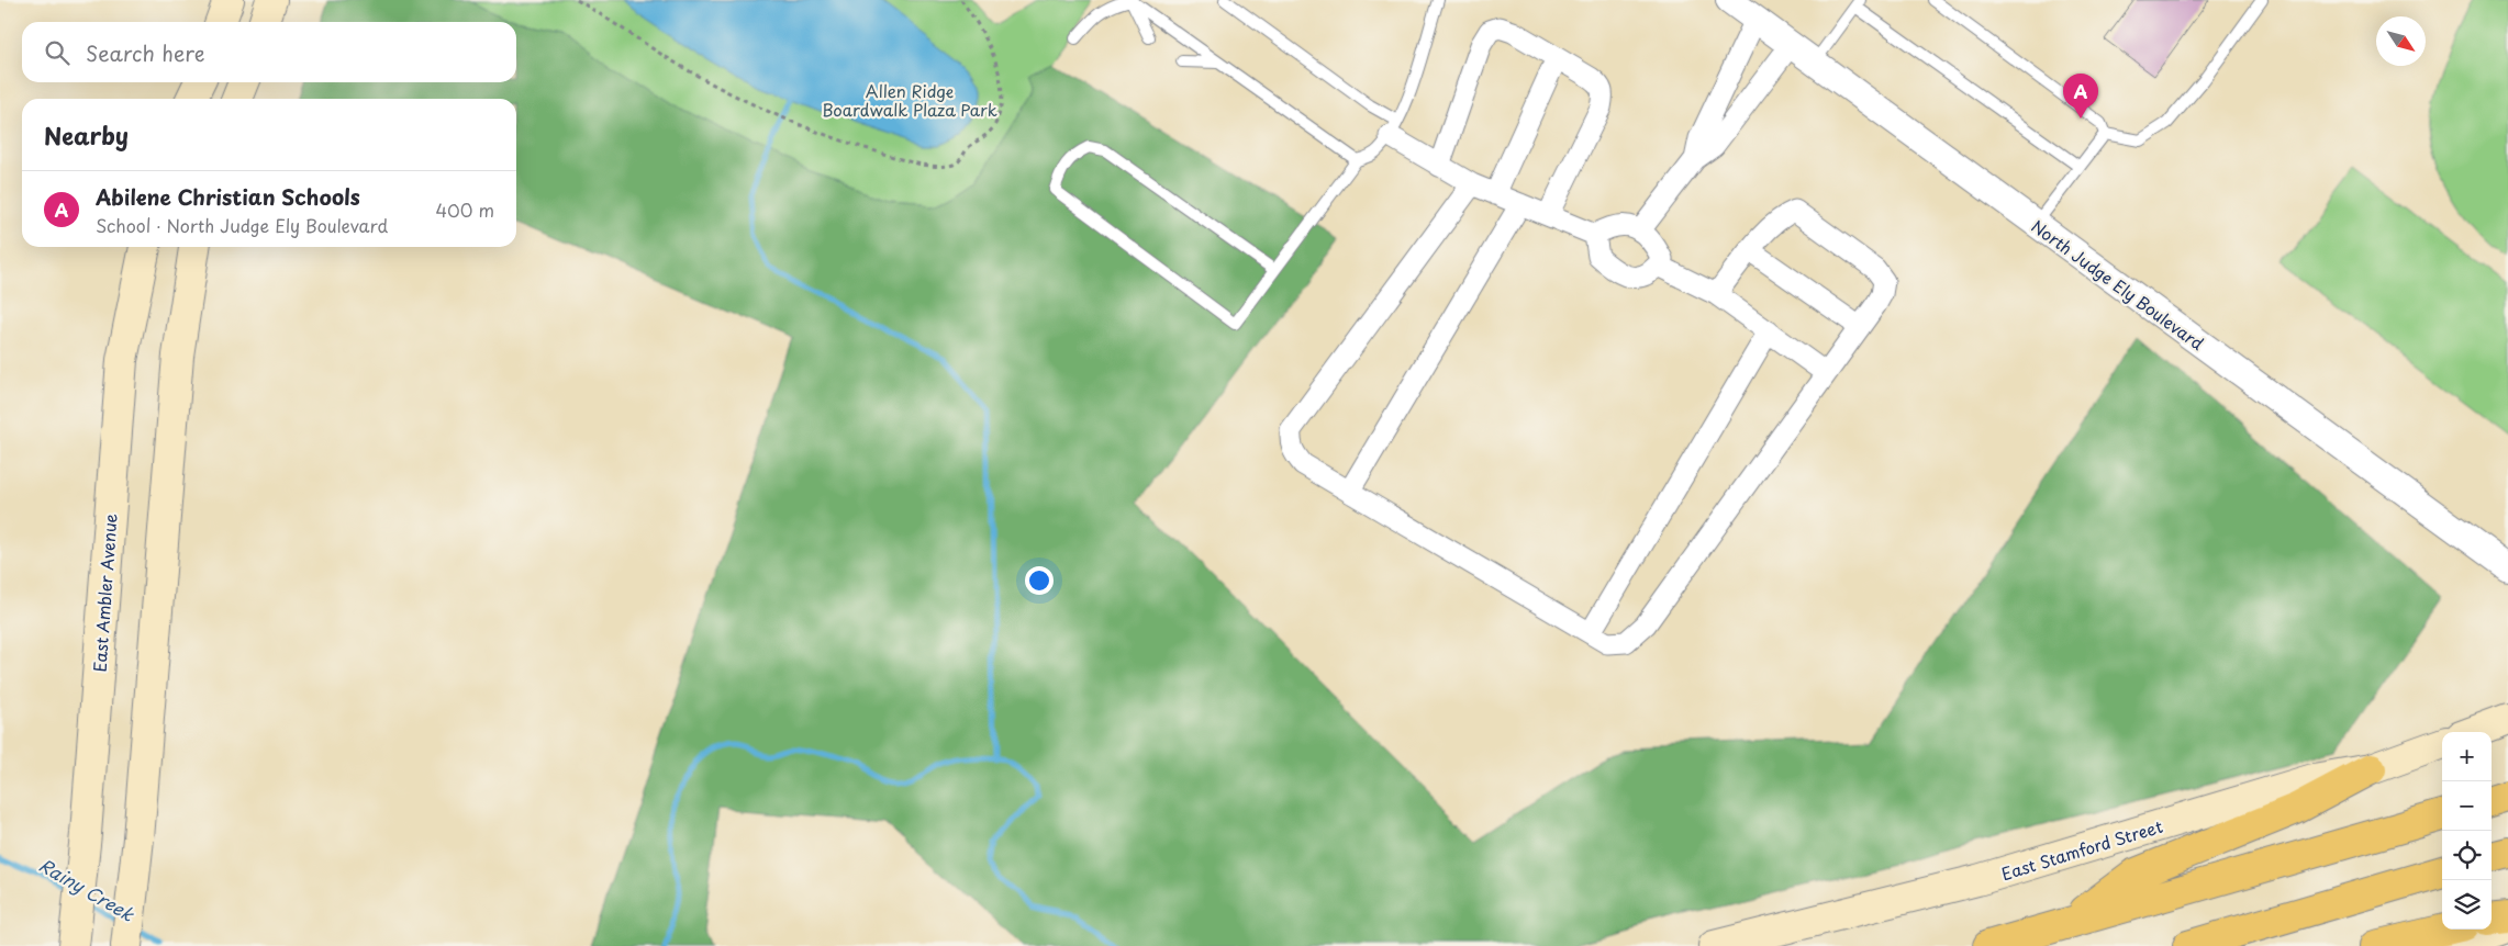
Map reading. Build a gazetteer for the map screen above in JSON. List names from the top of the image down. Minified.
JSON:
{"streets":{"main road":["East Ambler Avenue","East Stamford Street"],"street":["North Judge Ely Boulevard"]},"water":["Rainy Creek"],"parks":["Allen Ridge Boardwalk Plaza Park"],"north":"bottom right","page":{"search":"Search here","pins":"A","heading":"Nearby","list":[{"mark":"A","name":"Abilene Christian Schools","note":"School · North Judge Ely Boulevard","value":"400 m"}],"map_buttons":["+","−"]}}
